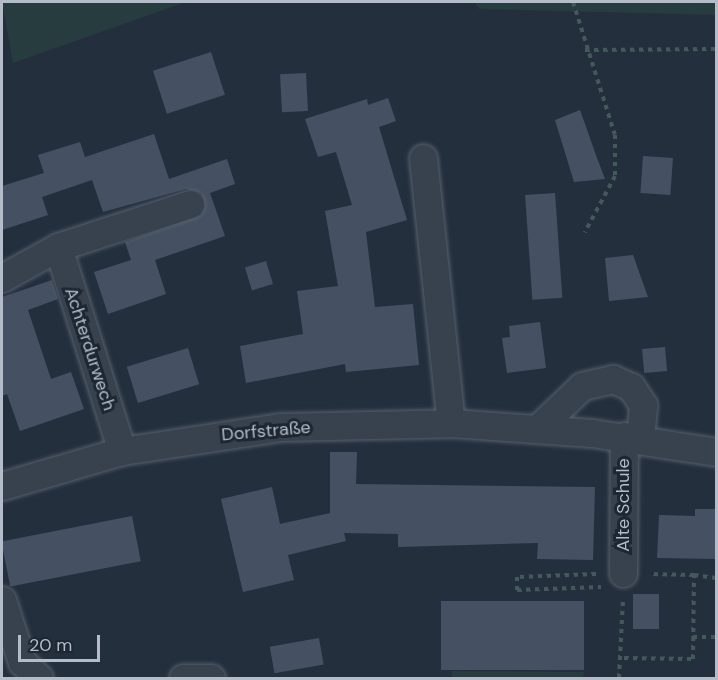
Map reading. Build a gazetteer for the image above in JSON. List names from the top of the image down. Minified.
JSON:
{"streets":{"street":["Achterdurwech","Dorfstraße","Alte Schule"]},"crossings":[["Achterdurwech","Dorfstraße"],["Dorfstraße","Alte Schule"]],"scale_bar":"20 m"}
